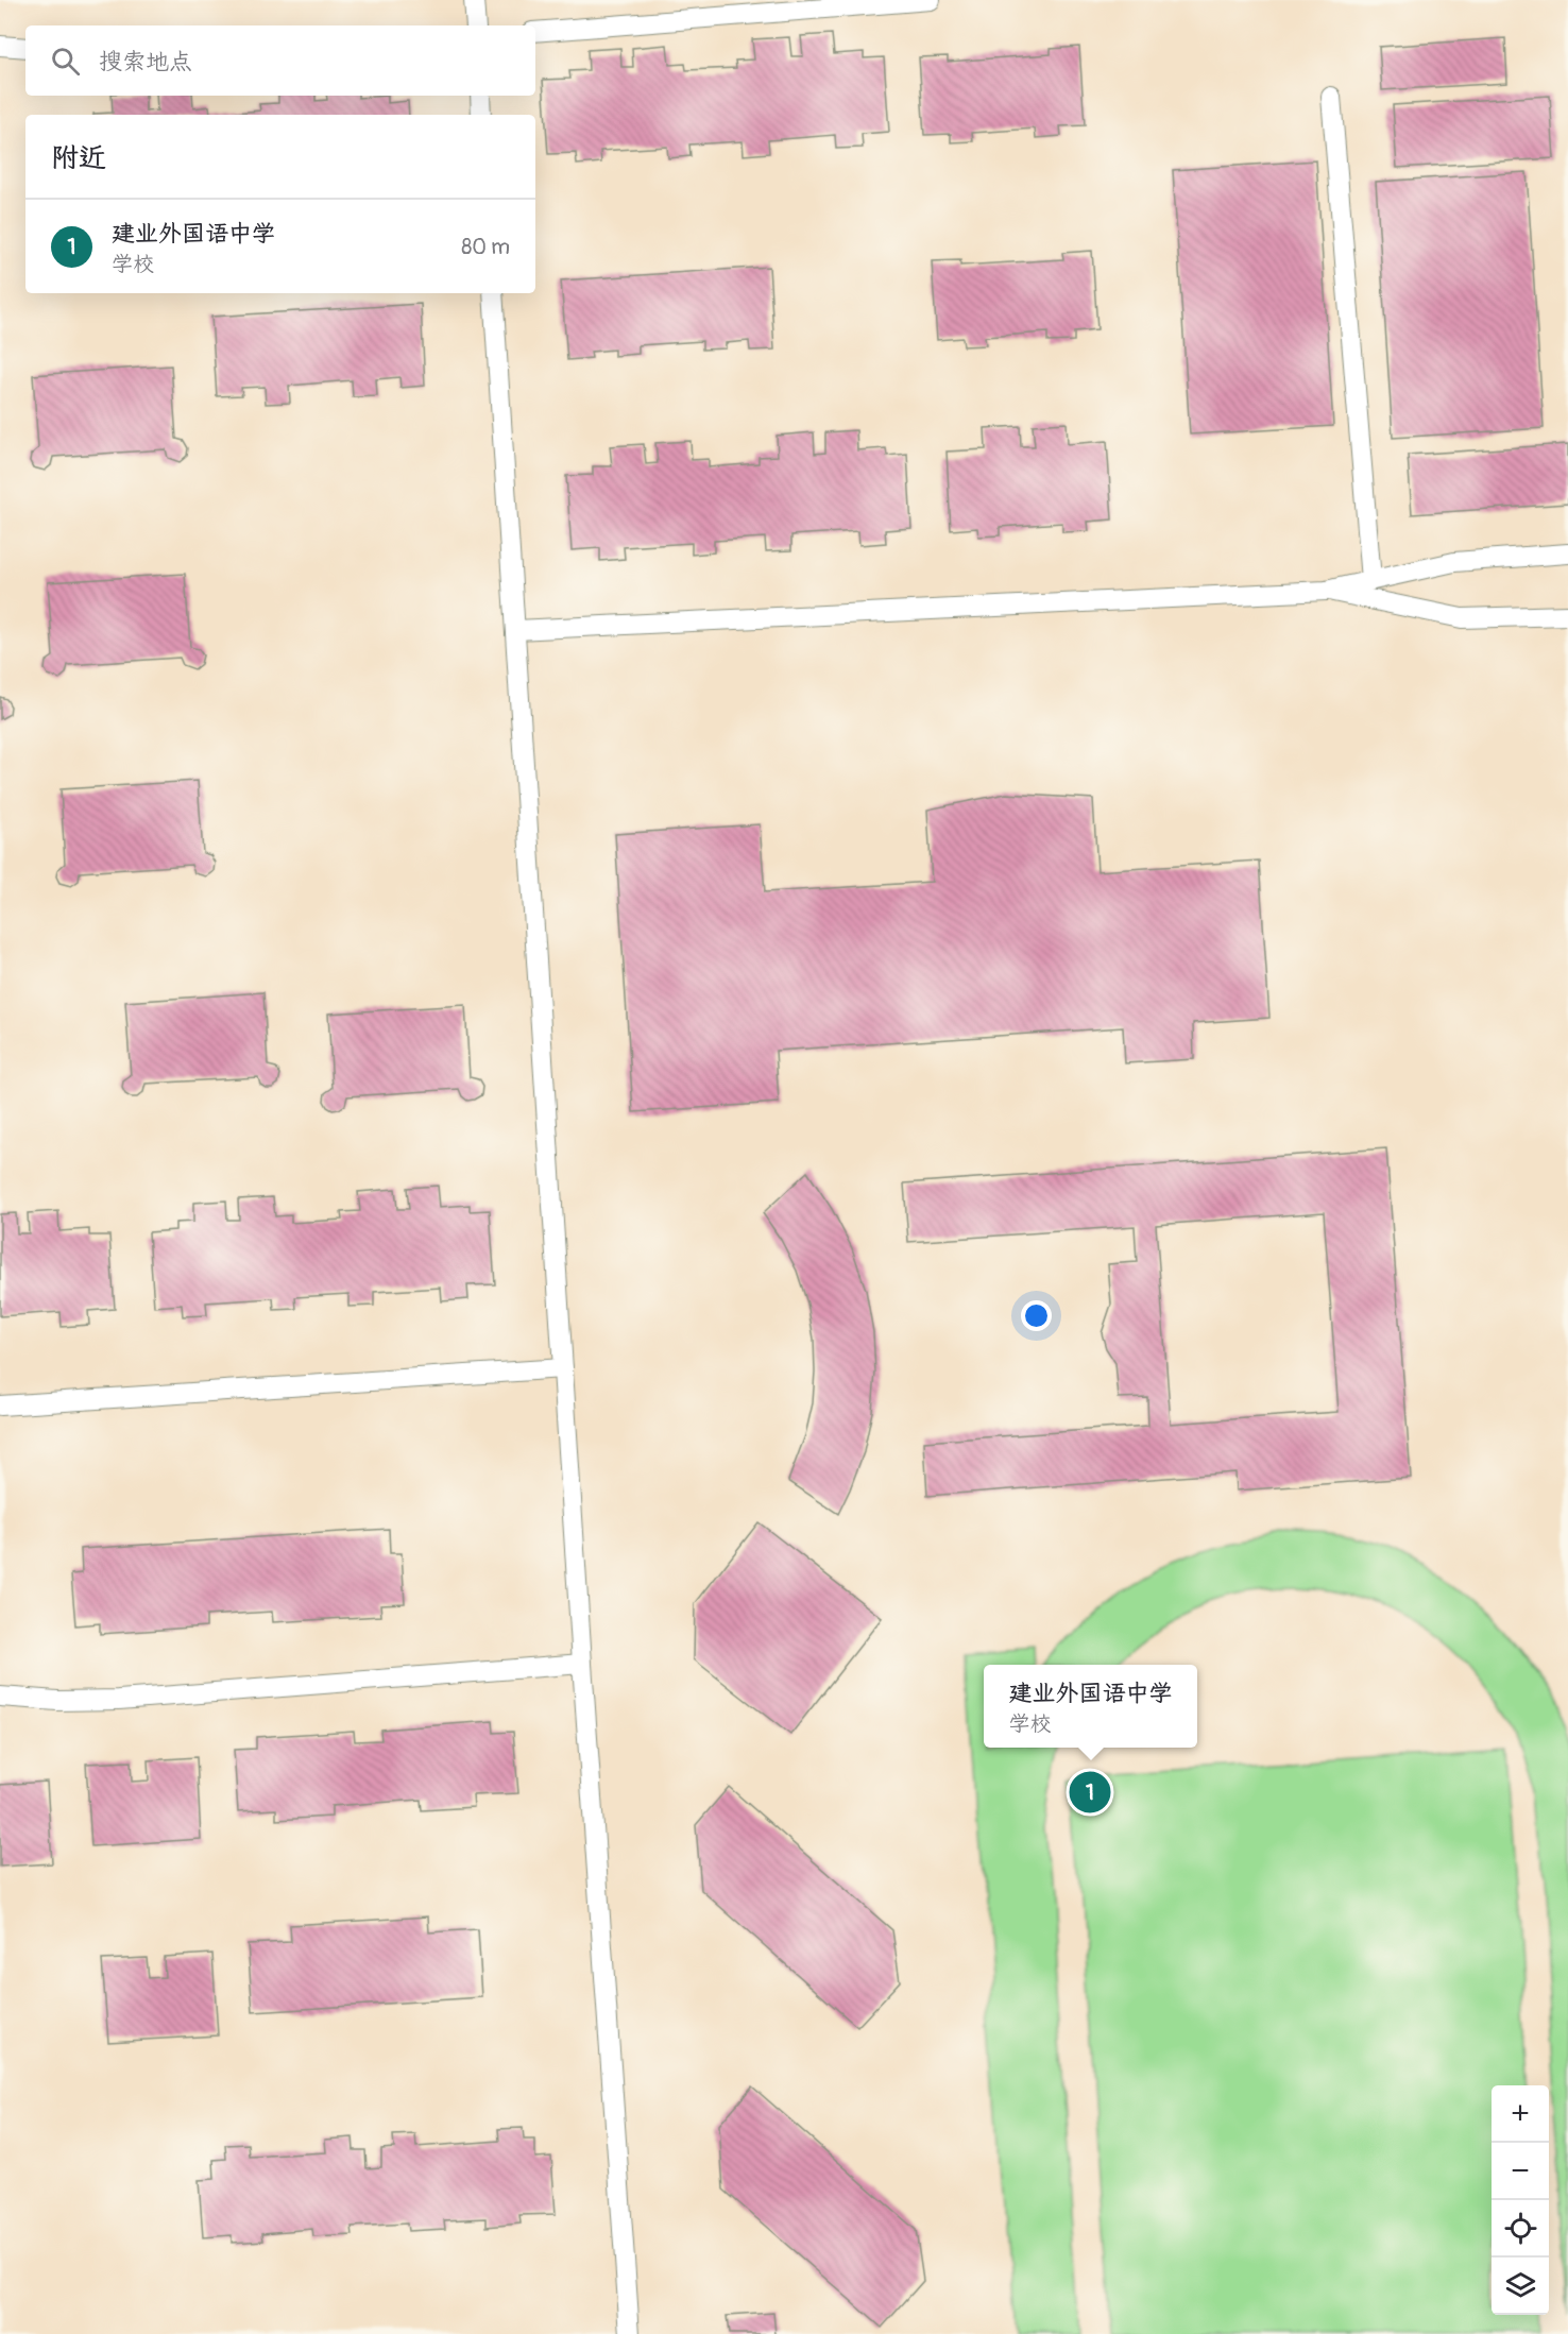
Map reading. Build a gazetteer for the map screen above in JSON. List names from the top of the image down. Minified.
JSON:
{"page":{"search":"搜索地点","heading":"附近","list":[{"mark":"1","name":"建业外国语中学","note":"学校","value":"80 m"}],"popup":["建业外国语中学","学校"],"pins":"1","map_buttons":["+","−"]}}
